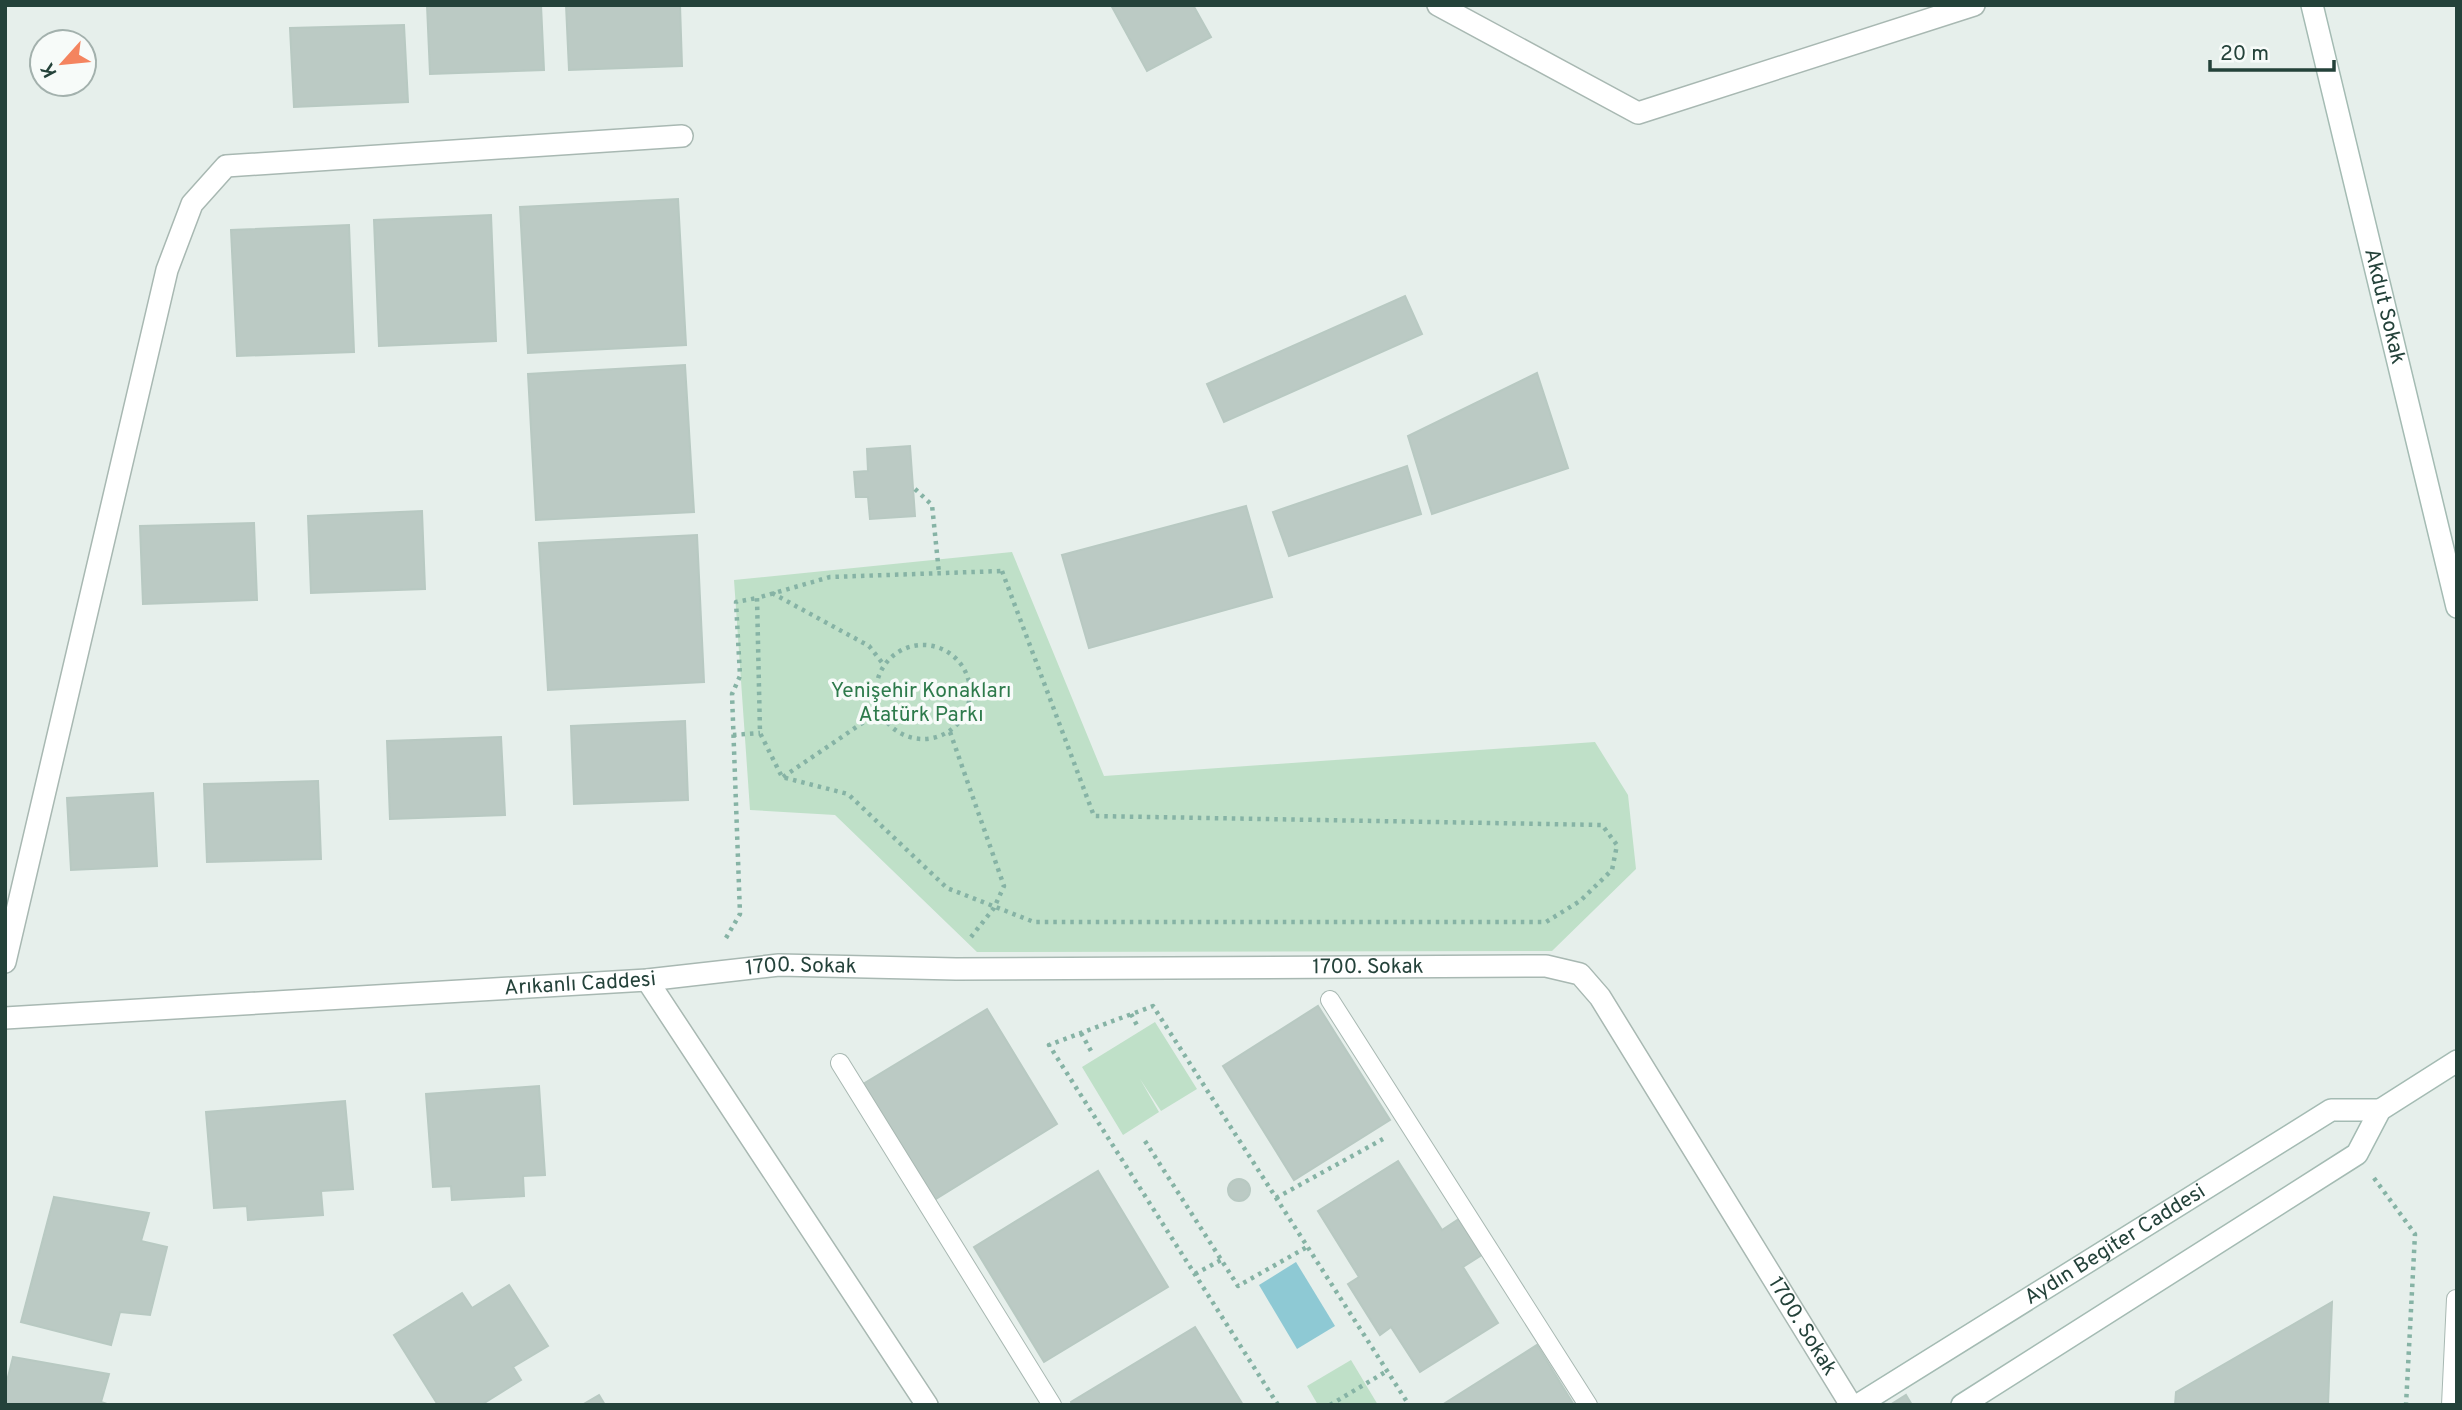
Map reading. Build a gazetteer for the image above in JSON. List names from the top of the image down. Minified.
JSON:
{"streets":{"street":["Akdut Sokak","1700. Sokak","Arıkanlı Caddesi","Aydın Begiter Caddesi"]},"crossings":[["1700. Sokak","Arıkanlı Caddesi"]],"parks":["Yenişehir Konakları Atatürk Parkı"],"scale_bar":"20 m","north":"bottom left"}
